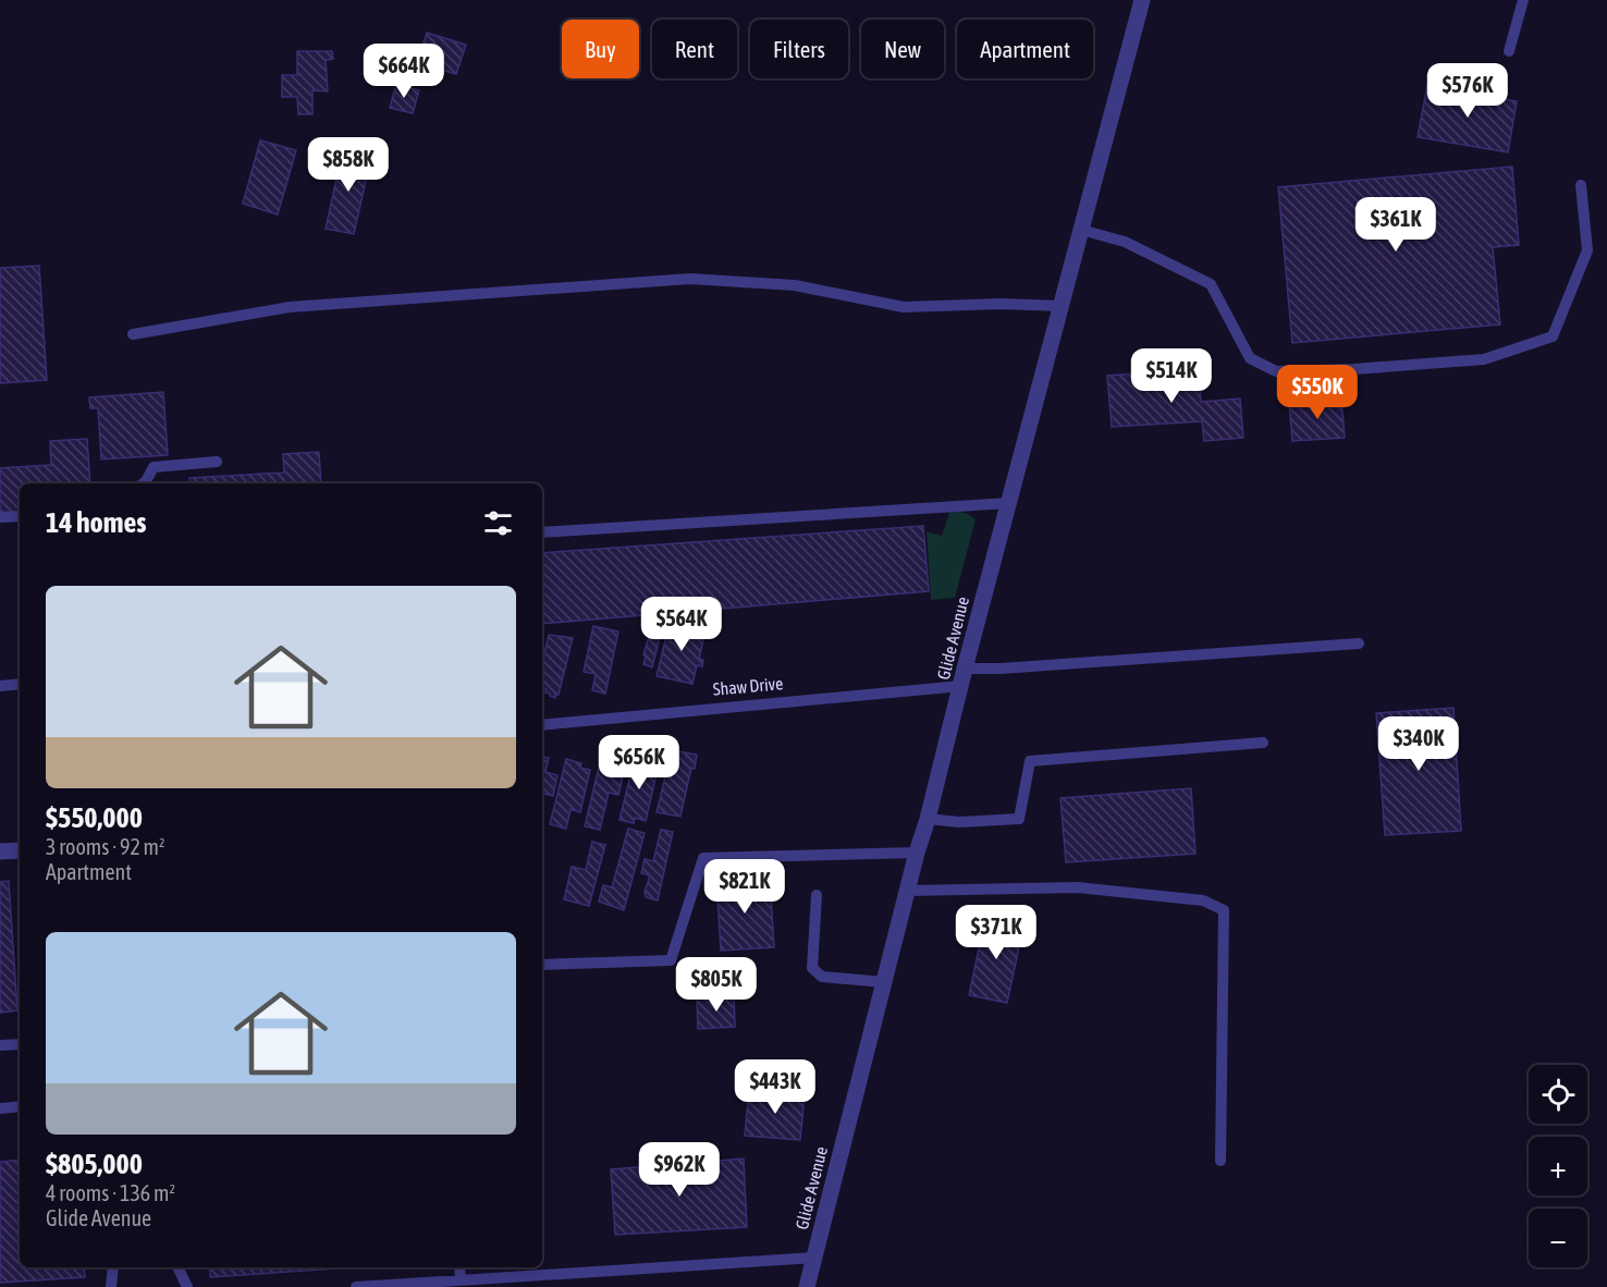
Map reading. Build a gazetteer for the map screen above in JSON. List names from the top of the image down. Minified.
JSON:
{"streets":{"street":["Glide Avenue"],"lane":["Shaw Drive"]},"crossings":[["Glide Avenue","Shaw Drive"]],"page":{"chip":["Buy","Rent","Filters","New","Apartment"],"price":["$664K","$576K","$858K","$361K","$514K","$550K","$564K","$340K","$656K","$821K","$371K","$805K","$443K","$962K"],"heading":"14 homes","list":[{"name":"$550,000","note":"3 rooms · 92 m² · Apartment"},{"name":"$805,000","note":"4 rooms · 136 m² · Glide Avenue"}],"map_buttons":["+","−"]}}
